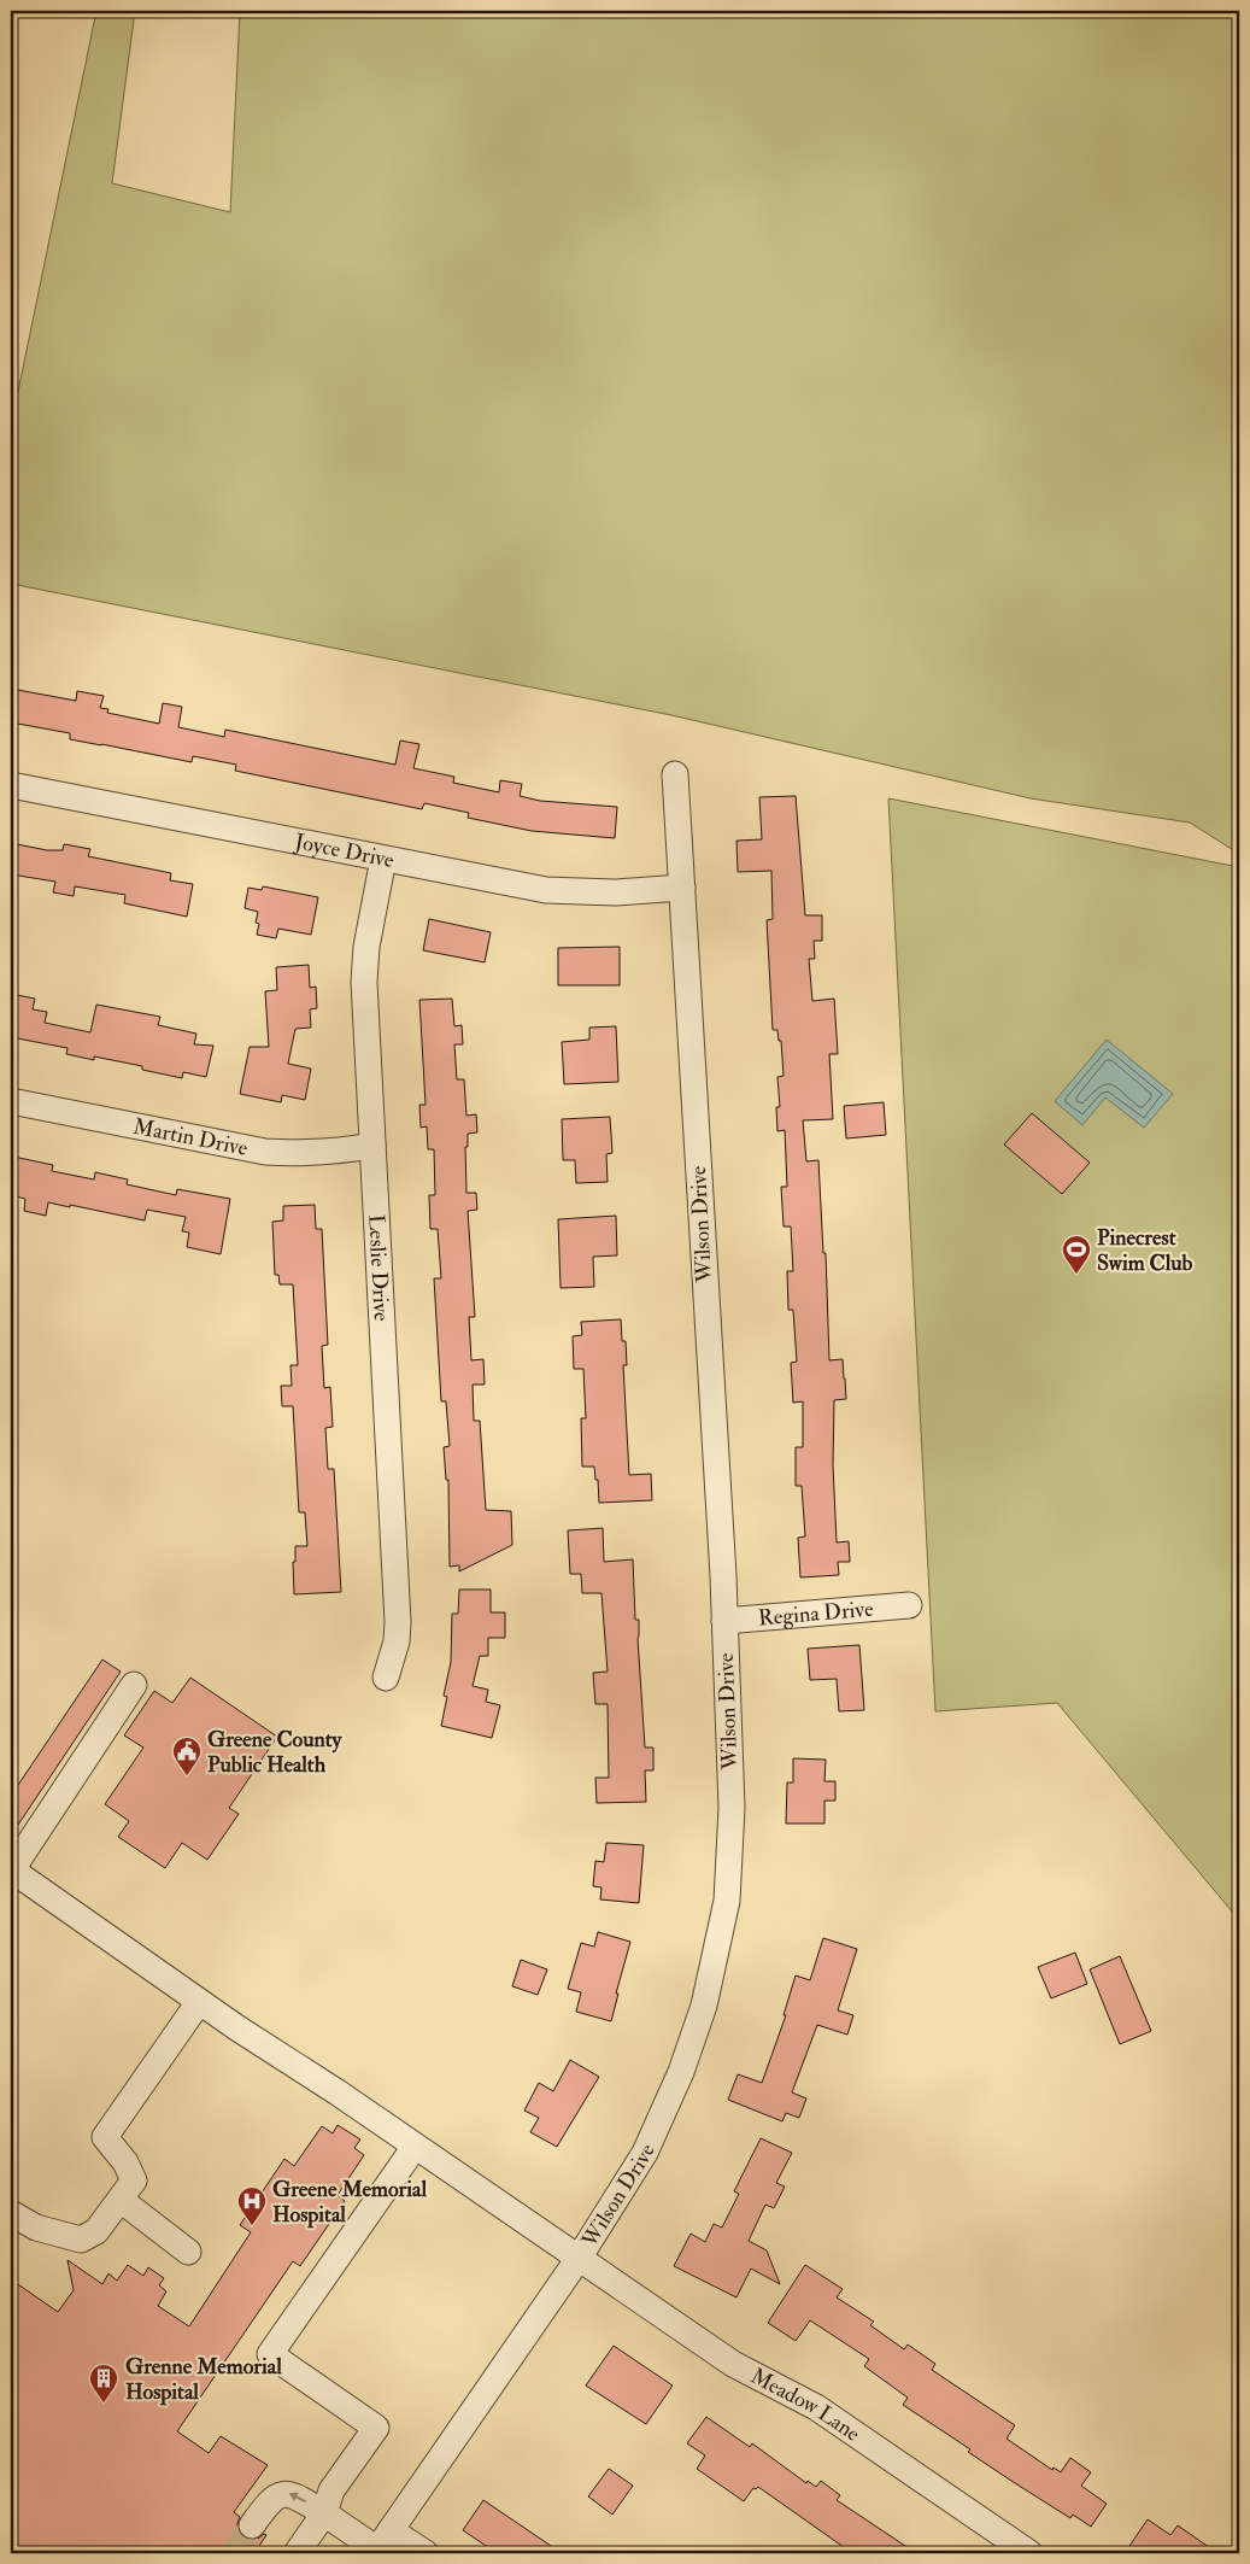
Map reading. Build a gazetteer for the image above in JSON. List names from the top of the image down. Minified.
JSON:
{"streets":{"street":["Joyce Drive","Martin Drive","Wilson Drive","Leslie Drive","Regina Drive","Meadow Lane"]},"crossings":[["Joyce Drive","Wilson Drive"],["Joyce Drive","Leslie Drive"],["Martin Drive","Leslie Drive"],["Wilson Drive","Regina Drive"],["Wilson Drive","Meadow Lane"]],"places":{"sports":["Pinecrest Swim Club"],"public building":["Greene County Public Health"],"hospital":["Greene Memorial Hospital"],"building":["Grenne Memorial Hospital"]}}
